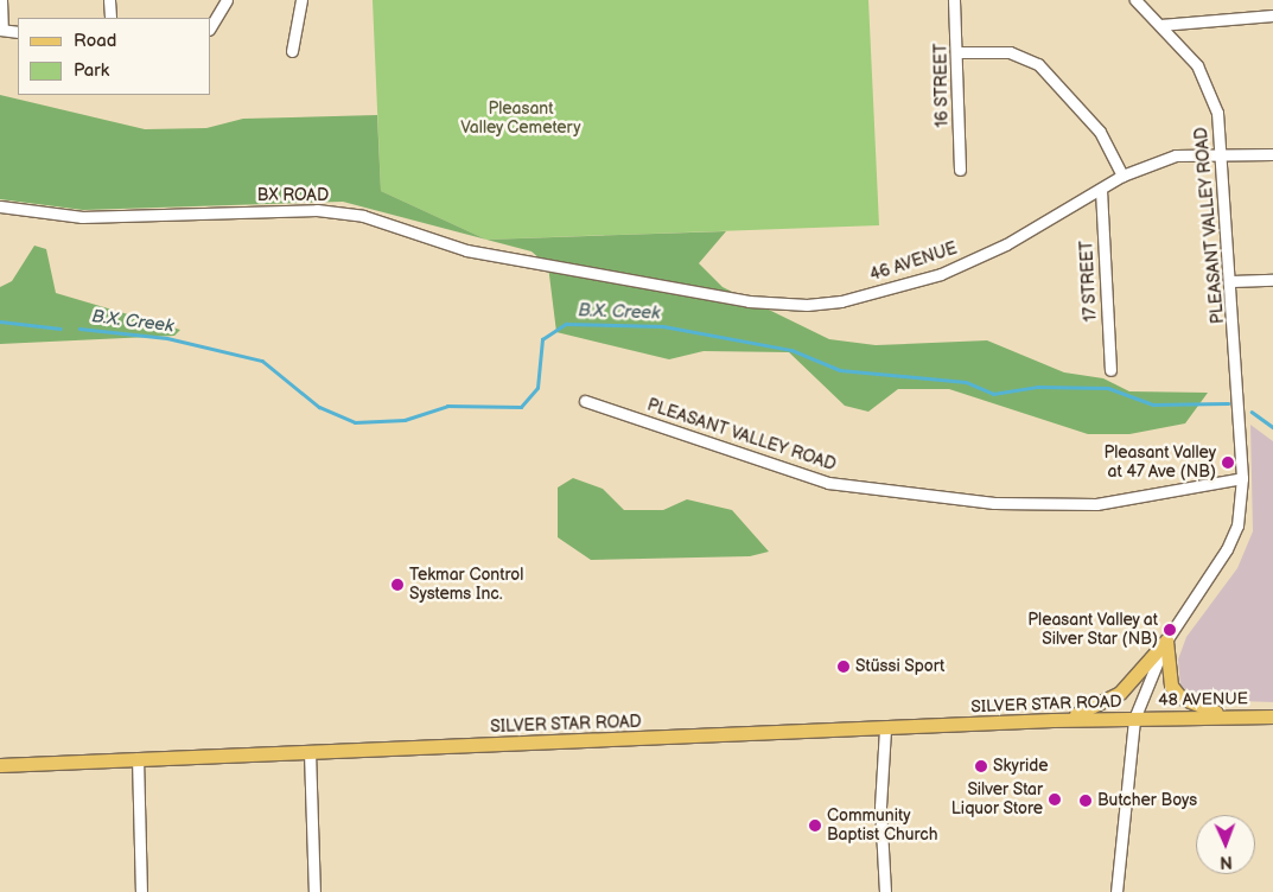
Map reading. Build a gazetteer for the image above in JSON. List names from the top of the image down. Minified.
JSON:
{"streets":{"main road":["48 AVENUE","SILVER STAR ROAD"],"street":["16 STREET","BX ROAD","PLEASANT VALLEY ROAD","46 AVENUE","17 STREET"]},"crossings":[["BX ROAD","46 AVENUE"],["PLEASANT VALLEY ROAD","46 AVENUE"],["PLEASANT VALLEY ROAD","48 AVENUE"],["PLEASANT VALLEY ROAD","SILVER STAR ROAD"],["46 AVENUE","17 STREET"],["48 AVENUE","SILVER STAR ROAD"]],"water":["B.X. Creek"],"parks":["Pleasant Valley Cemetery"],"places":["Pleasant Valley at 47 Ave (NB)","Tekmar Control Systems Inc.","Pleasant Valley at Silver Star (NB)","Stüssi Sport","Skyride","Silver Star Liquor Store","Butcher Boys","Community Baptist Church"],"legend":["Road","Park"],"north":"bottom"}
